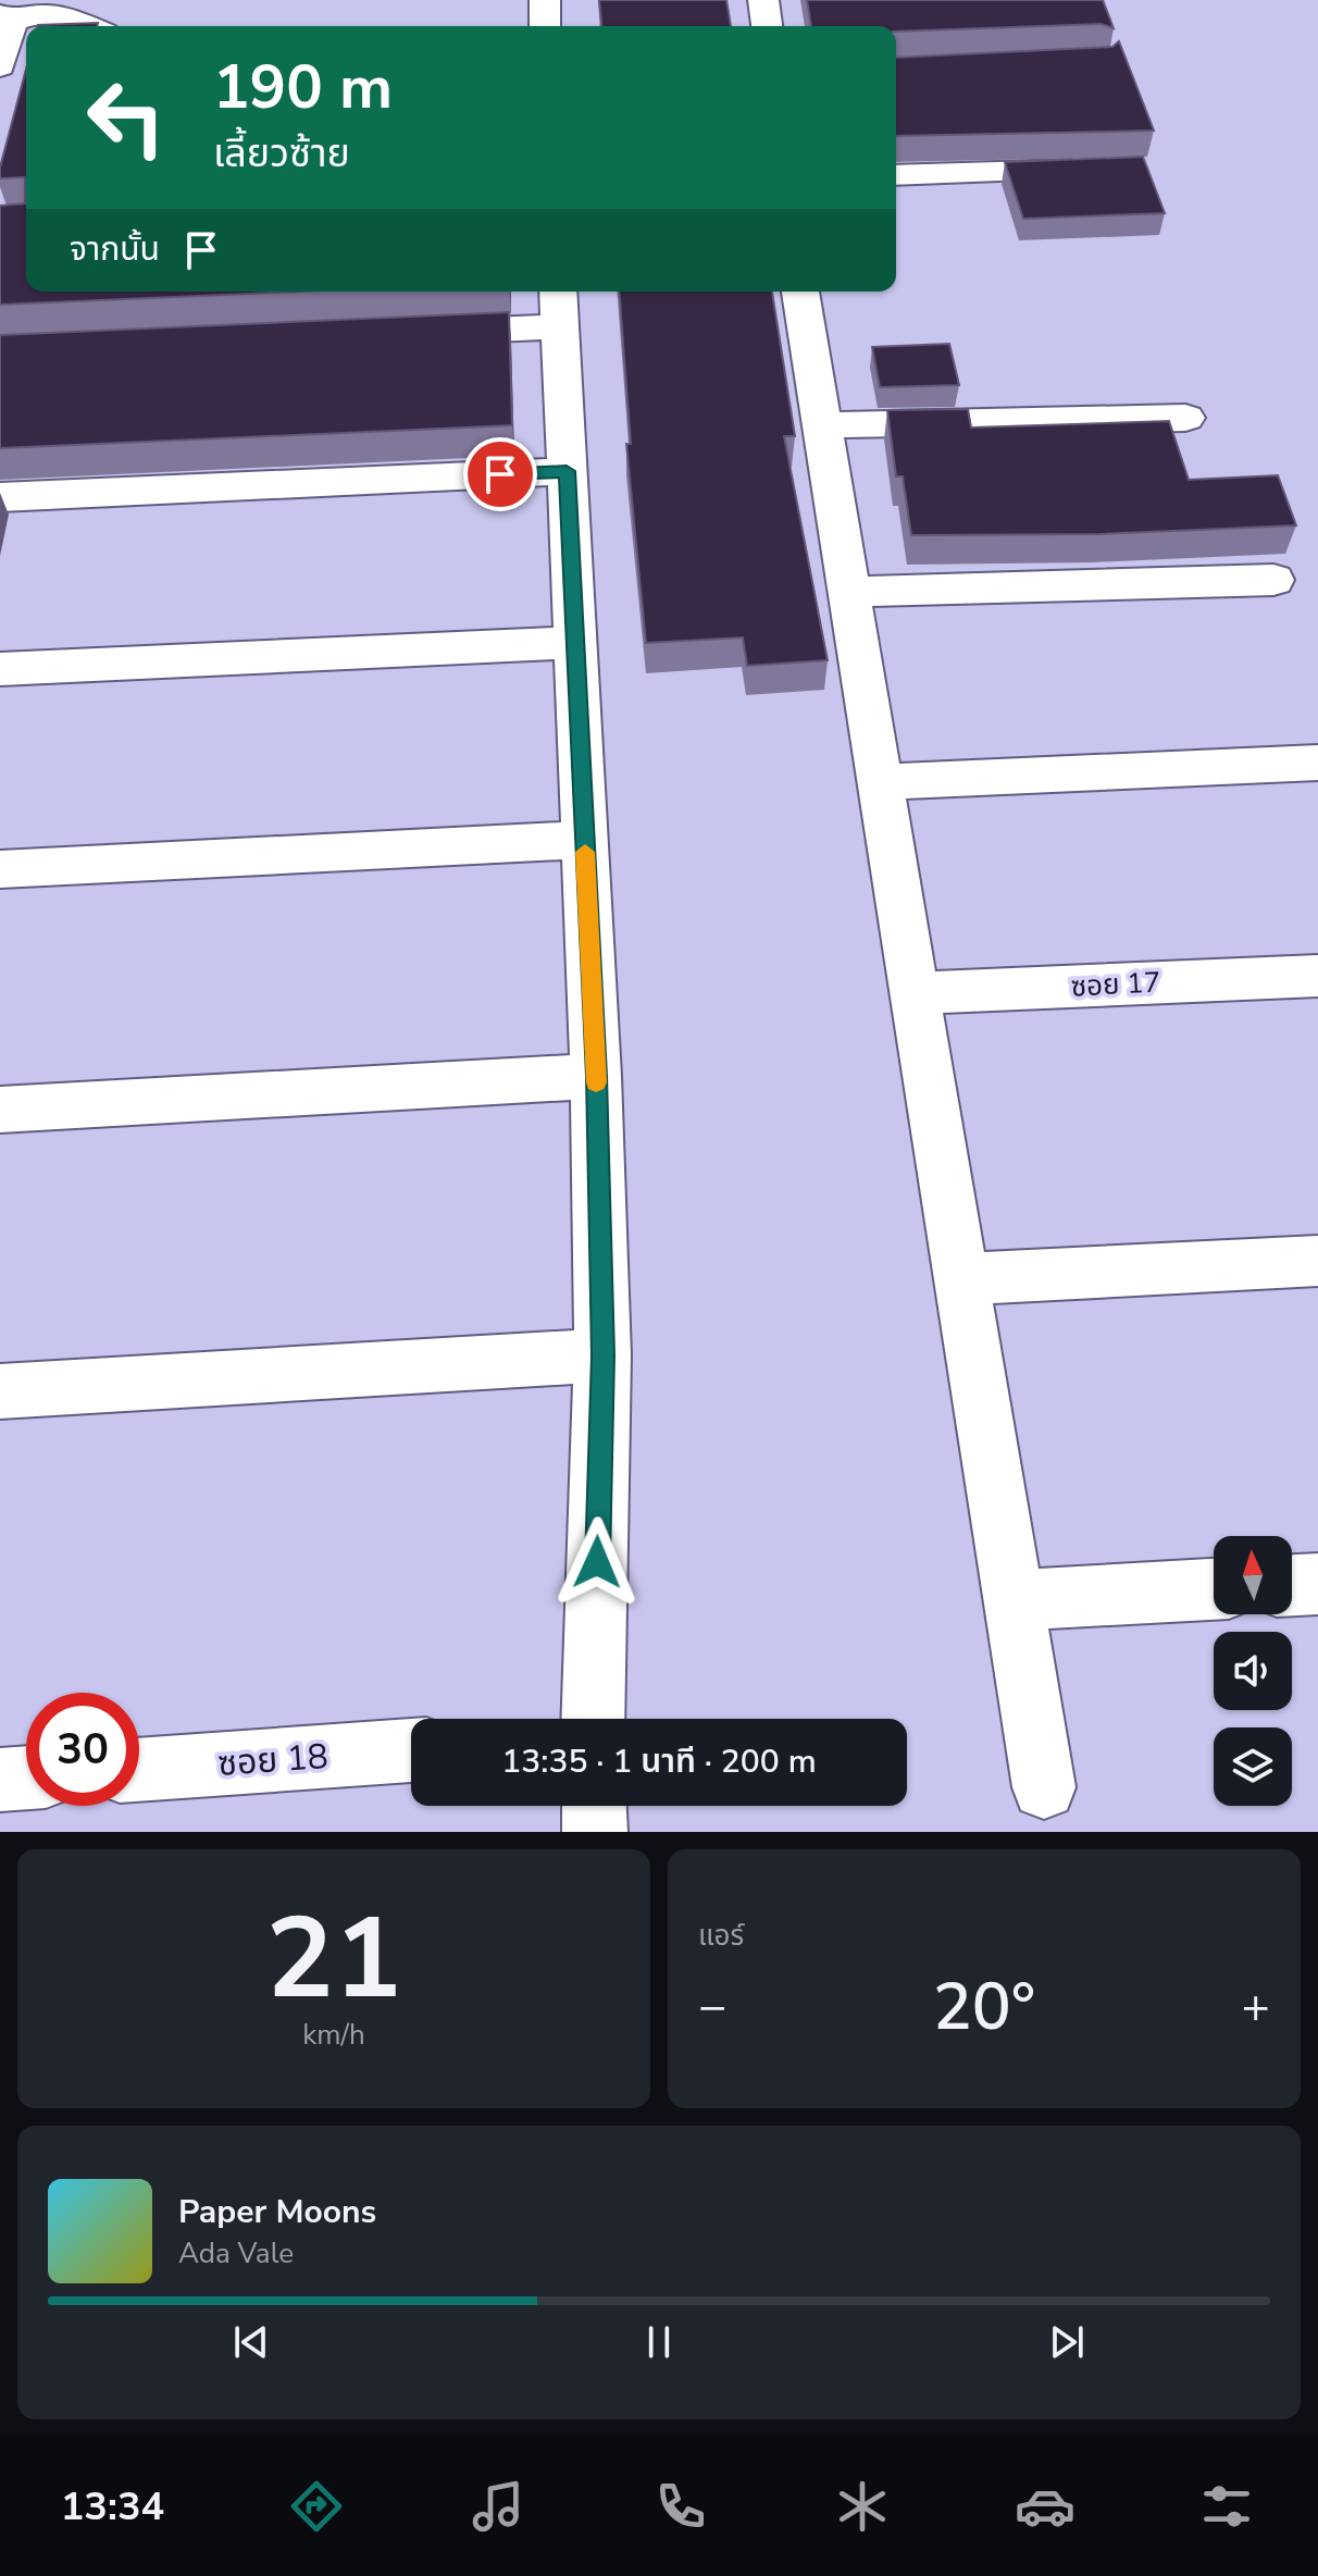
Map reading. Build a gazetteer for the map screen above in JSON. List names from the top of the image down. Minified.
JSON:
{"streets":{"street":["ซอย 17","ซอย 18"]},"north":"top","page":{"turn":["190 m","เลี้ยวซ้าย"],"then":"จากนั้น","limit":"30","trip":"13:35 · 1 นาที · 200 m","tile":[["21","km/h"],"แอร์"],"heat":["−","20°","+"],"song":["Paper Moons","Ada Vale"],"tabs":"13:34"}}
